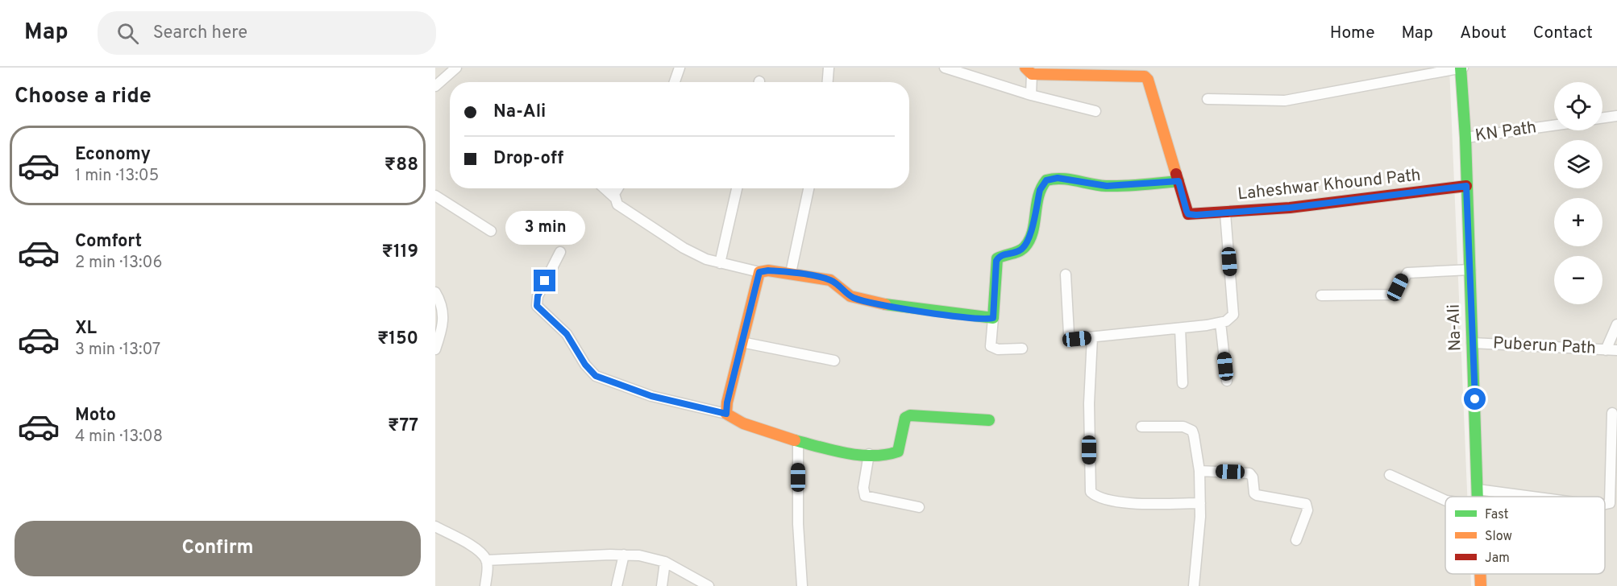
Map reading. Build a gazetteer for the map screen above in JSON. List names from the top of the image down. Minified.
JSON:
{"streets":{"street":["KN Path","Laheshwar Khound Path","Na-Ali","Puberun Path"]},"crossings":[["KN Path","Na-Ali"],["Laheshwar Khound Path","Na-Ali"],["Na-Ali","Puberun Path"]],"legend":["Fast","Slow","Jam"],"page":{"header":"Map","search":"Search here","nav":["Home","Map","About","Contact"],"heading":"Choose a ride","map_buttons":["+","−"],"banner":["Na-Ali","Drop-off"],"list":[{"name":"Economy","note":"1 min · 13:05","value":"₹88"},{"name":"Comfort","note":"2 min · 13:06","value":"₹119"},{"name":"XL","note":"3 min · 13:07","value":"₹150"},{"name":"Moto","note":"4 min · 13:08","value":"₹77"}],"bubble":"3 min","buttons":"Confirm"}}
